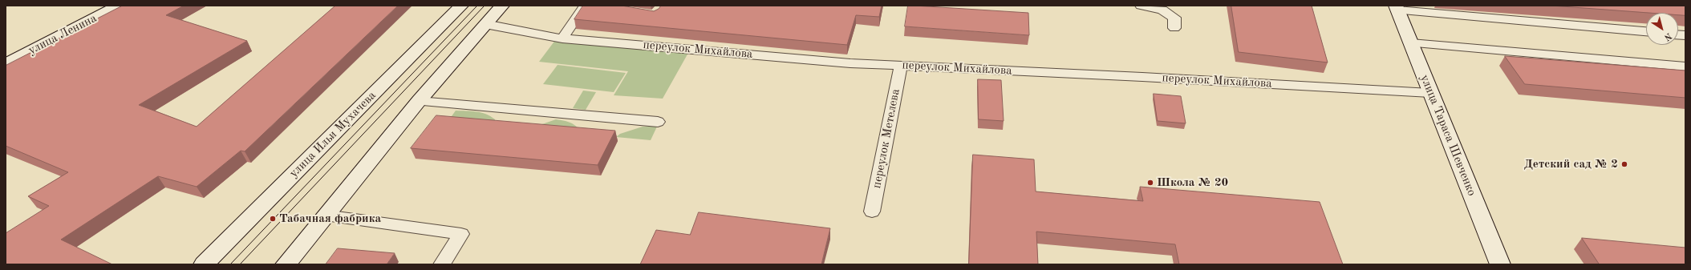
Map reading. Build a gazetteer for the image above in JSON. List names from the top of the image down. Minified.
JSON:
{"streets":{"main road":["улица Ленина","улица Ильи Мухачева","улица Тараса Шевченко"],"lane":["переулок Михайлова","переулок Метелева"]},"crossings":[["переулок Михайлова","улица Тараса Шевченко"],["переулок Михайлова","переулок Метелева"]],"places":["Детский сад № 2","Школа № 20","Табачная фабрика"],"north":"bottom right"}
